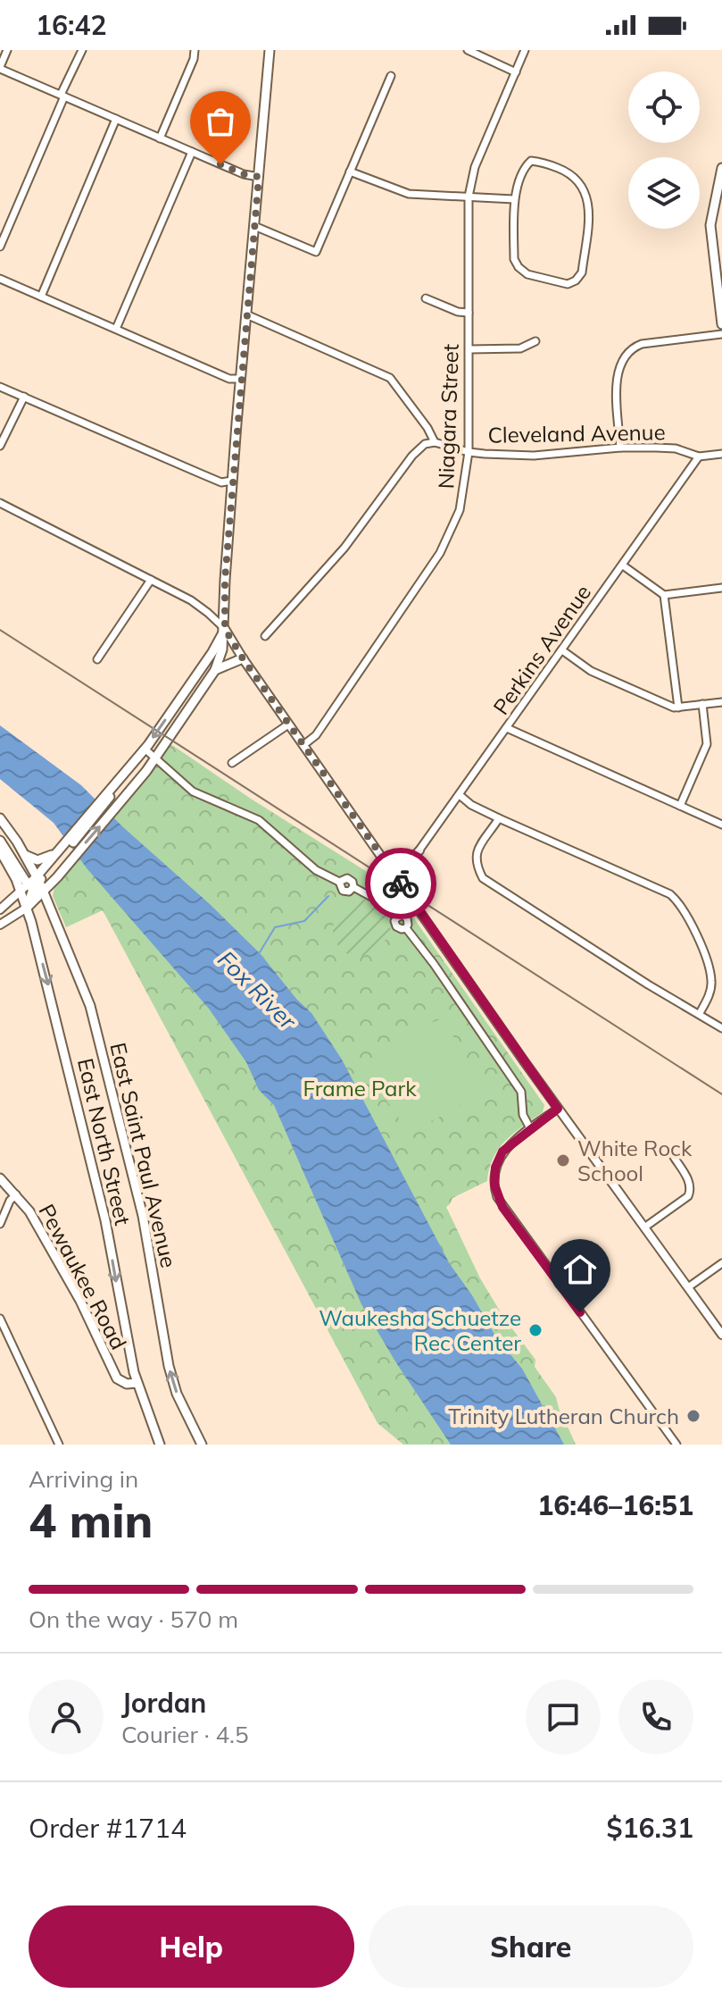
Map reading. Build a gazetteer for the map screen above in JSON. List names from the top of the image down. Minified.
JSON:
{"streets":{"main road":["East North Street","East Saint Paul Avenue","Pewaukee Road"],"street":["Niagara Street","Cleveland Avenue","Perkins Avenue"]},"crossings":[["Niagara Street","Cleveland Avenue"],["Cleveland Avenue","Perkins Avenue"],["East North Street","Pewaukee Road"]],"one_way":["East North Street","East Saint Paul Avenue"],"water":["Fox River"],"parks":["Frame Park"],"places":["White Rock School","Waukesha Schuetze Rec Center","Trinity Lutheran Church"],"page":{"status":"16:42","heading":["4 min","Arriving in","16:46–16:51"],"panel":["Jordan","Courier · 4.5","Order #1714","$16.31"],"bar":"On the way · 570 m","buttons":["Help","Share"]}}
